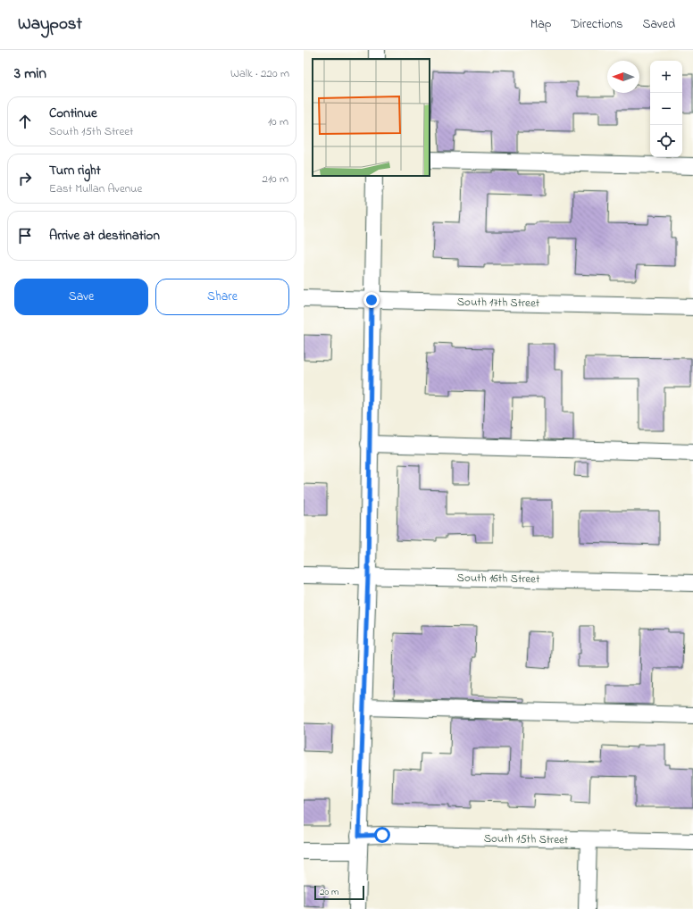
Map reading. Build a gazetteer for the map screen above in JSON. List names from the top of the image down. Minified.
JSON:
{"streets":{"street":["South 17th Street","South 16th Street","South 15th Street"]},"scale_bar":"20 m","north":"left","page":{"header":"Waypost","nav":["Map","Directions","Saved"],"heading":["3 min","Walk · 220 m"],"map_buttons":["+","−"],"list":[["Continue","South 15th Street","10 m"],["Turn right","East Mullan Avenue","210 m"],"Arrive at destination"],"buttons":["Save","Share"],"scale":"20 m"}}
